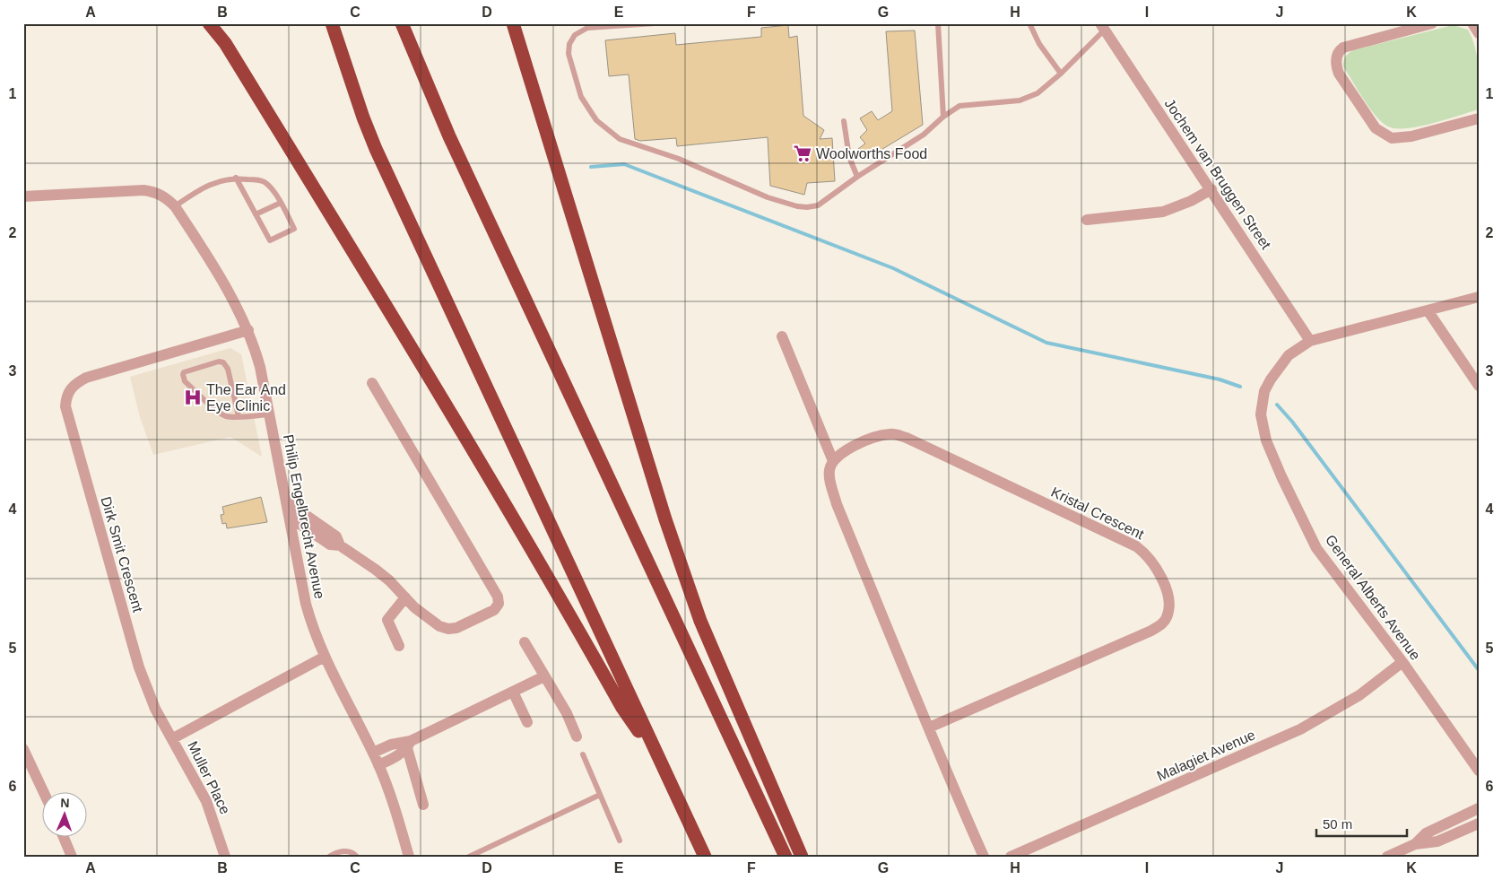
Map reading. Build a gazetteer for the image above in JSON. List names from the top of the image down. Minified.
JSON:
{"streets":{"street":["Jochem van Bruggen Street","Kristal Crescent","Philip Engelbrecht Avenue","Dirk Smit Crescent","General Alberts Avenue","Malagiet Avenue","Muller Place"]},"crossings":[["Jochem van Bruggen Street","General Alberts Avenue"],["Philip Engelbrecht Avenue","Dirk Smit Crescent"],["Dirk Smit Crescent","Muller Place"],["General Alberts Avenue","Malagiet Avenue"]],"places":{"supermarket":["Woolworths Food"],"hospital":["The Ear And Eye Clinic"]},"scale_bar":"50 m","north":"top","grid":{"columns":["A","B","C","D","E","F","G","H","I","J","K"],"rows":["1","2","3","4","5","6"]}}
